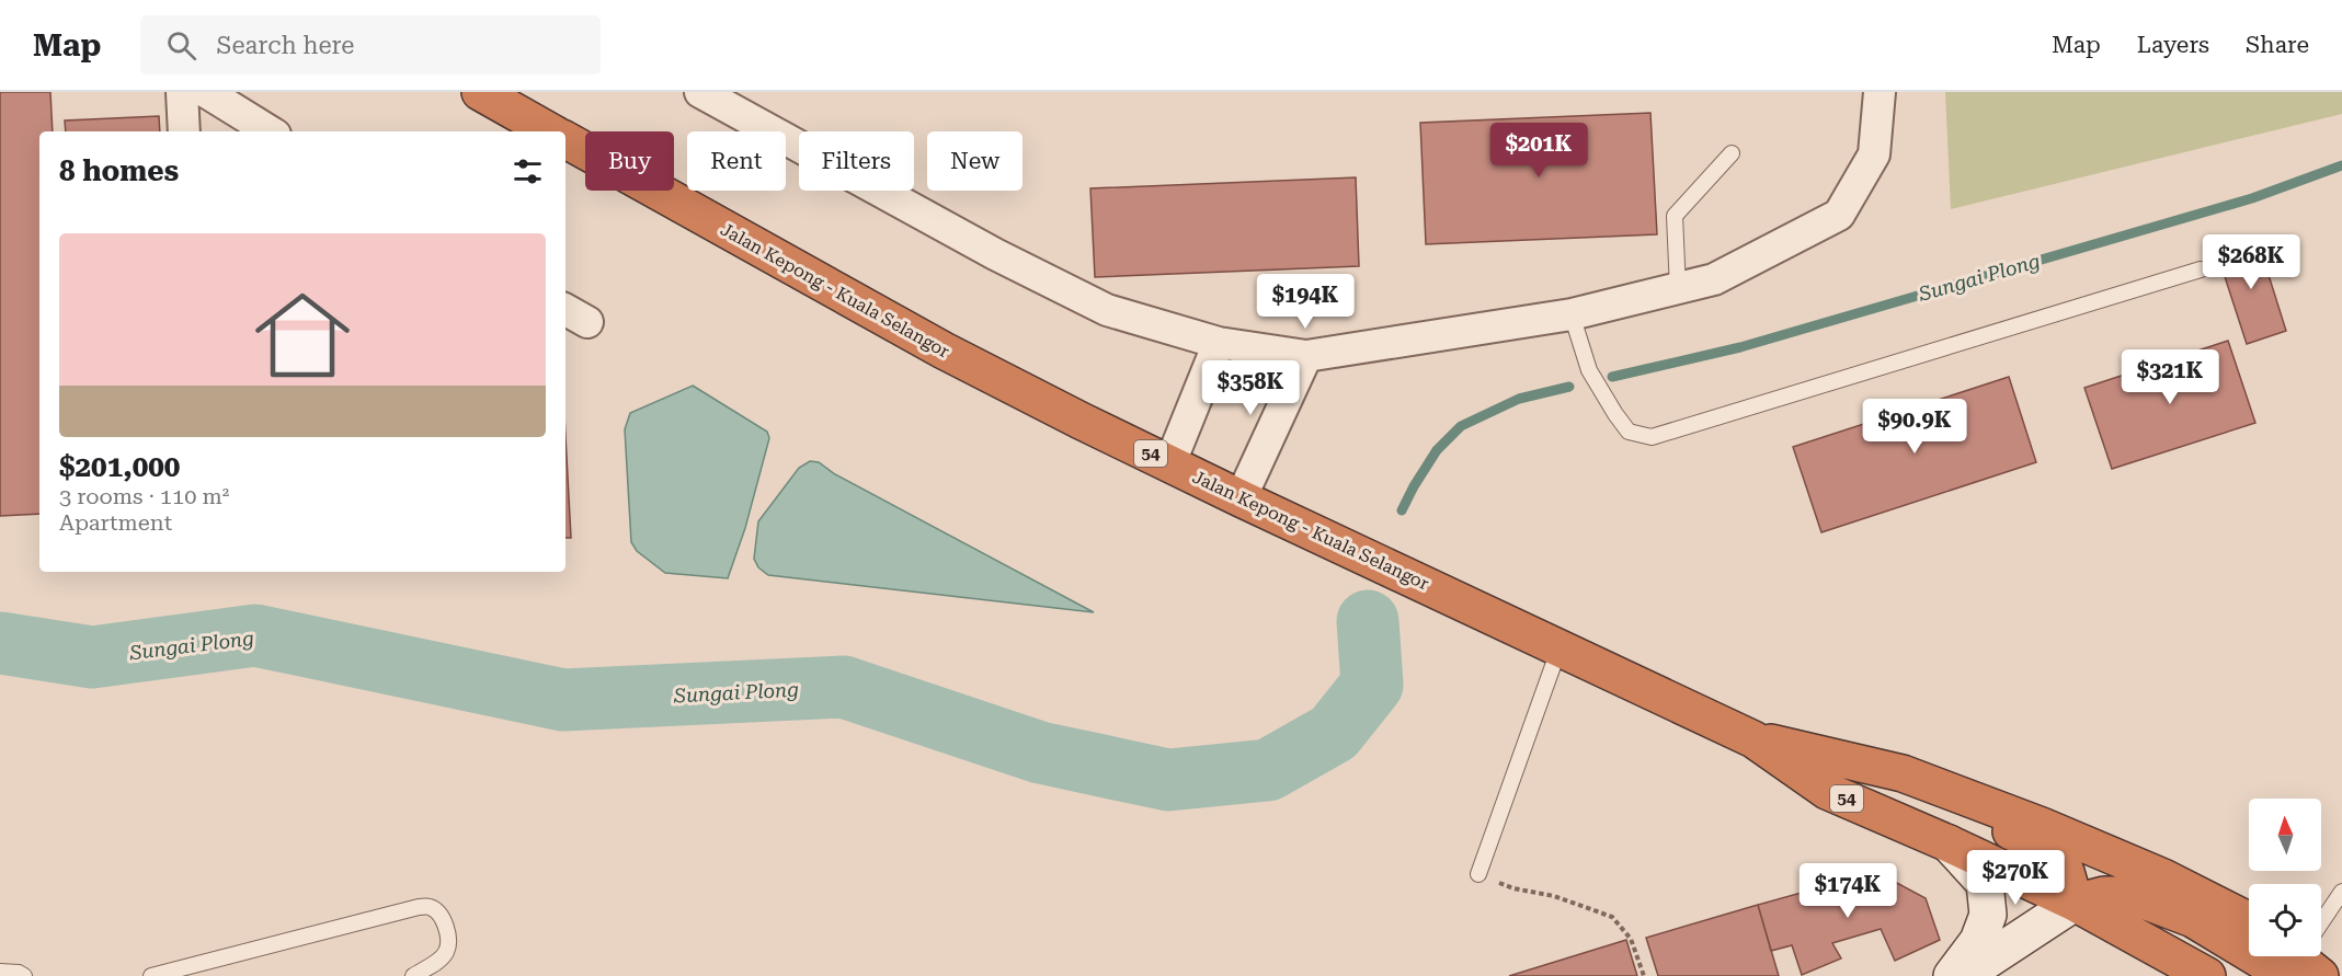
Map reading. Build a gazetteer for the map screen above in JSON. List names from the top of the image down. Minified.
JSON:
{"streets":{"highway":["Jalan Kepong - Kuala Selangor","54"]},"water":["Sungai Plong"],"north":"top","page":{"header":"Map","search":"Search here","nav":["Map","Layers","Share"],"price":["$201K","$268K","$194K","$321K","$358K","$90.9K","$270K","$174K"],"chip":["Buy","Rent","Filters","New"],"heading":"8 homes","list":[{"name":"$201,000","note":"3 rooms · 110 m² · Apartment"}]}}
